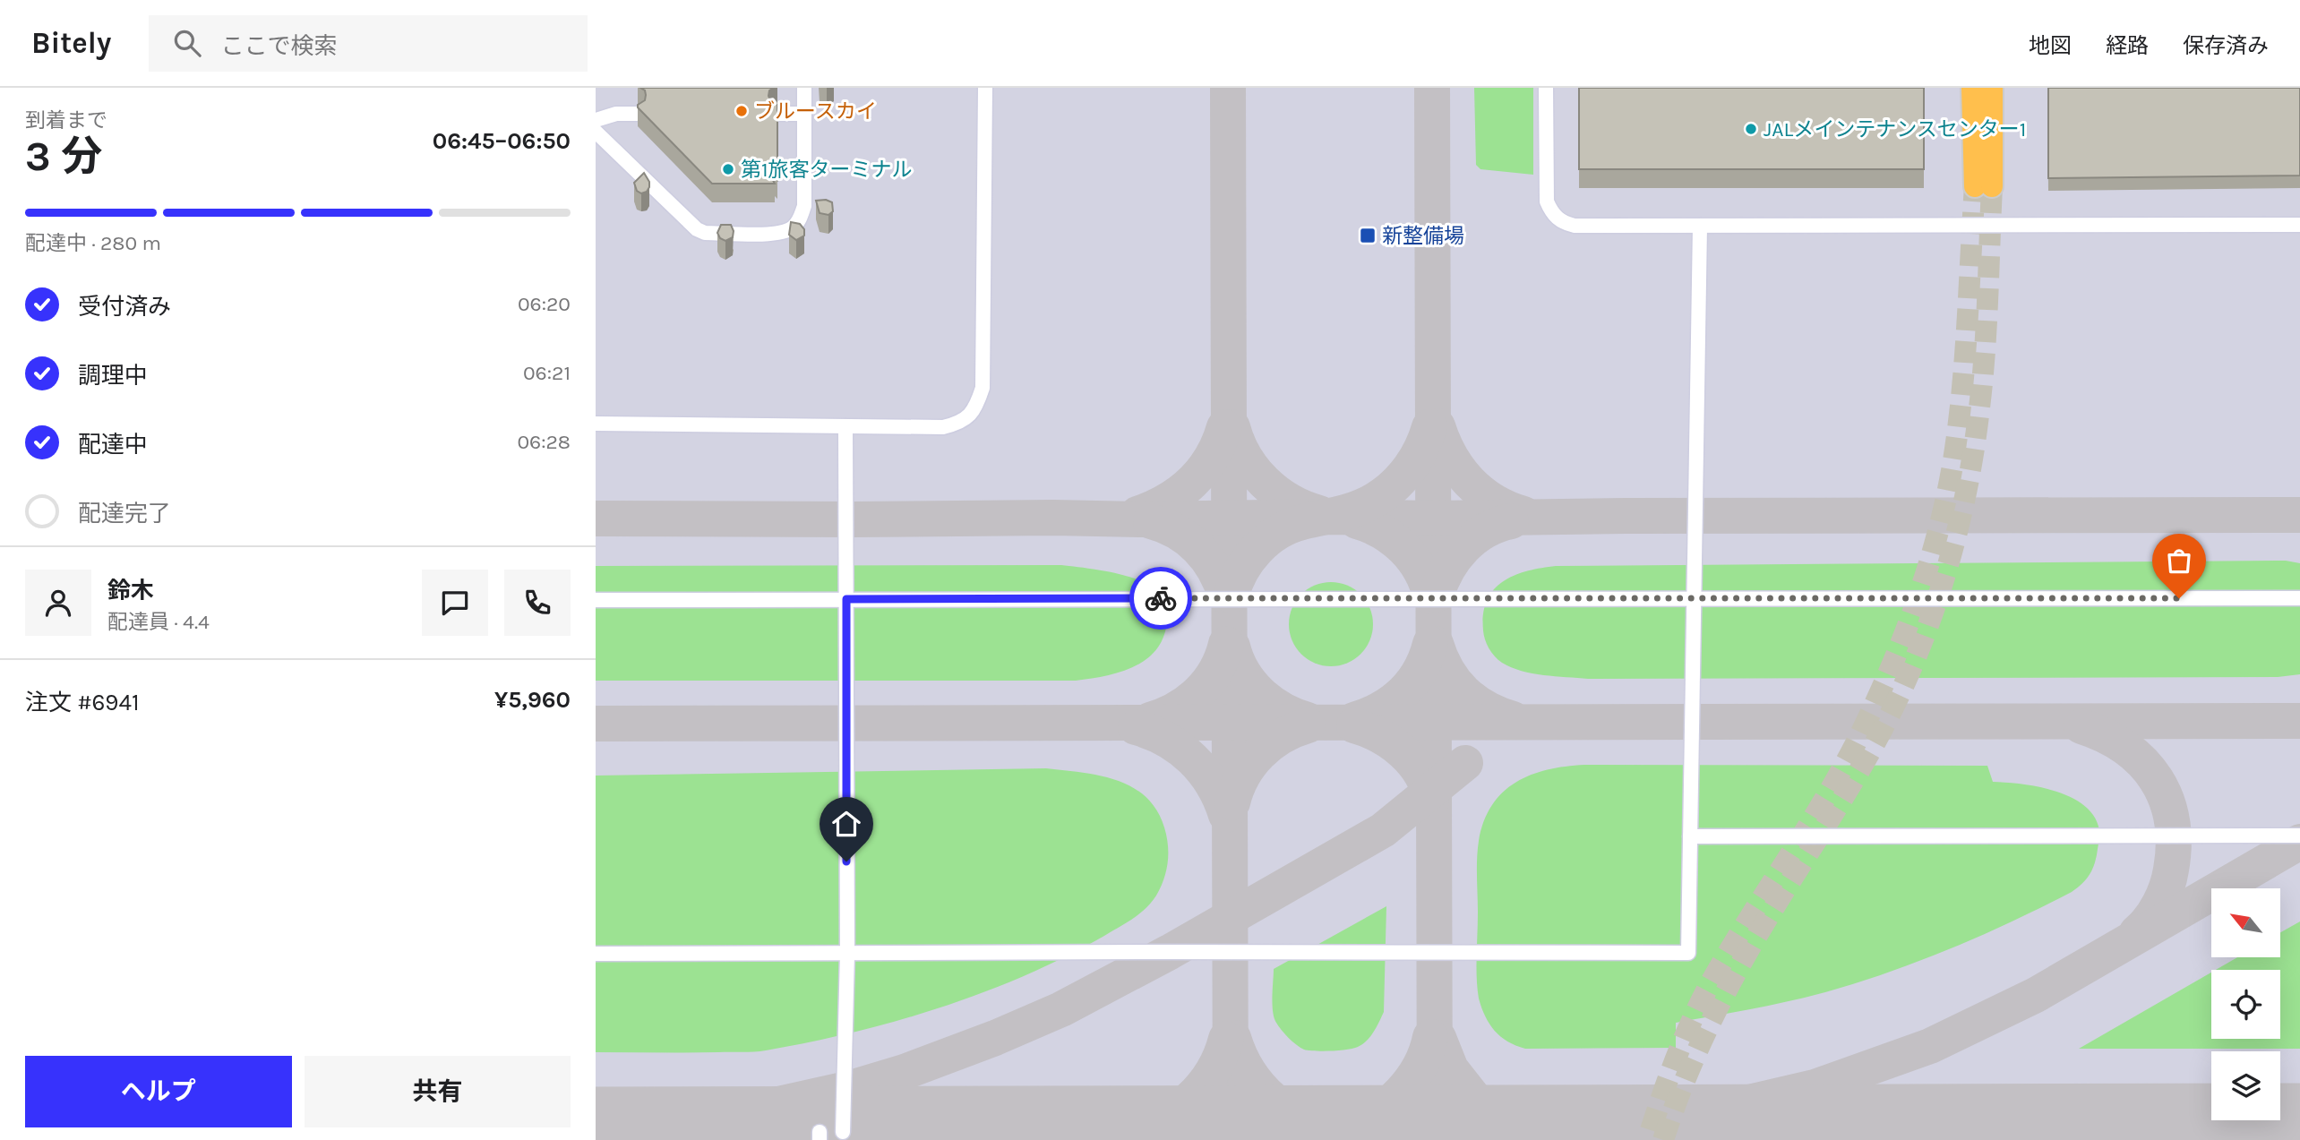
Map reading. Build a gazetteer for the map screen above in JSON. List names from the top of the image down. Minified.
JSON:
{"places":{"other":["ブルースカイ","JALメインテナンスセンター1","第1旅客ターミナル"],"transit":["新整備場"]},"north":"top left","page":{"header":"Bitely","search":"ここで検索","nav":["地図","経路","保存済み"],"heading":["3 分","到着まで","06:45–06:50"],"panel":["鈴木","配達員 · 4.4","注文 #6941","¥5,960"],"bar":"配達中 · 280 m","list":[["受付済み","06:20"],["調理中","06:21"],["配達中","06:28"],"配達完了"],"buttons":["ヘルプ","共有"]}}
